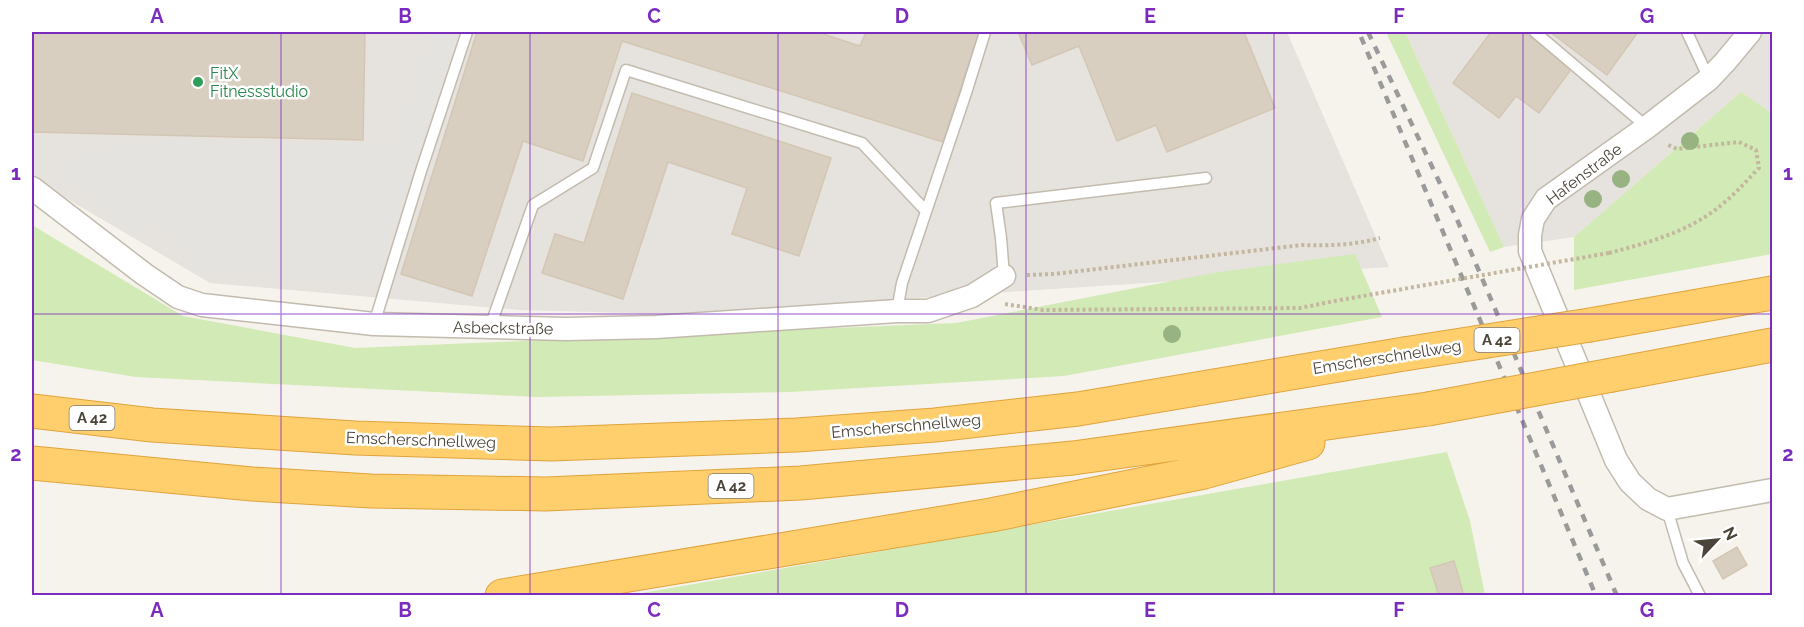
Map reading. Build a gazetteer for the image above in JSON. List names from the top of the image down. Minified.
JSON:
{"streets":{"highway":["A 42","Emscherschnellweg"],"street":["Hafenstraße","Asbeckstraße"]},"places":["FitX Fitnessstudio"],"north":"top right","grid":{"columns":["A","B","C","D","E","F","G"],"rows":["1","2"]}}
